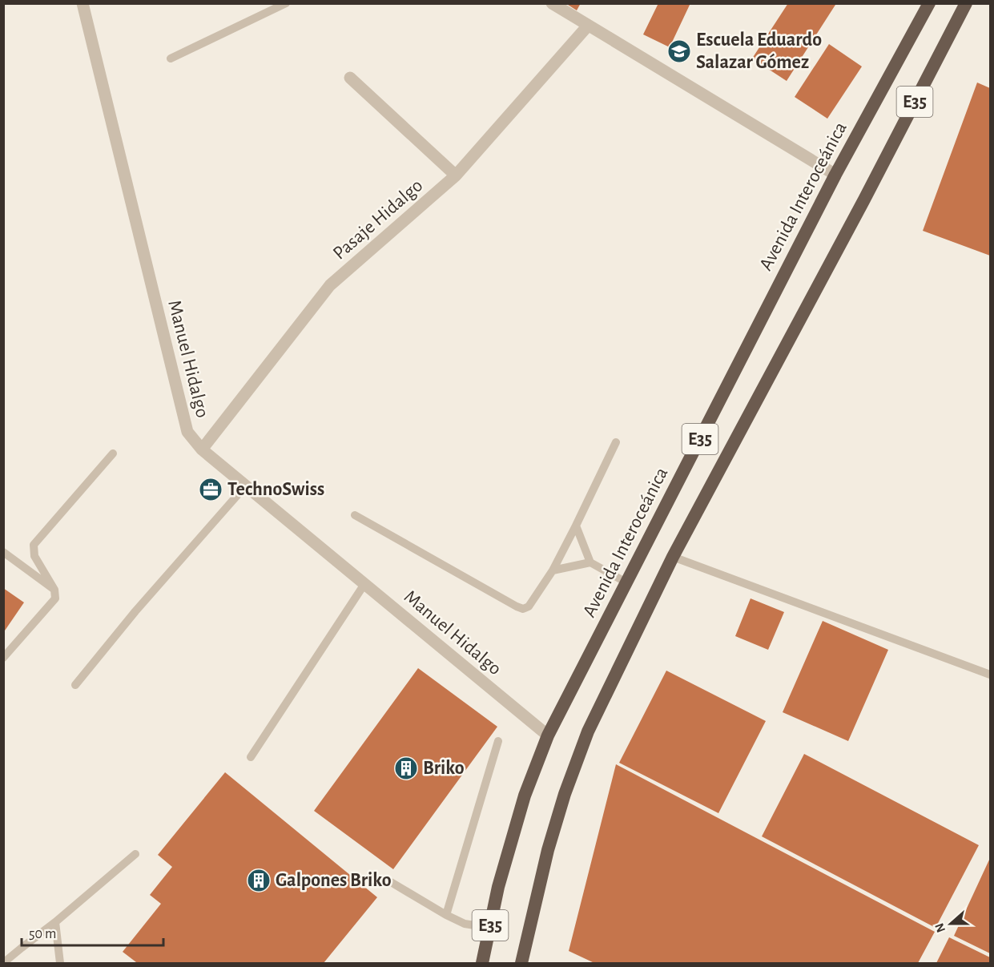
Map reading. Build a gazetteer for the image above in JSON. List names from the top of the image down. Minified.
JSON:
{"streets":{"highway":["E35","Avenida Interoceánica"],"street":["Pasaje Hidalgo","Manuel Hidalgo"]},"crossings":[["Avenida Interoceánica","Manuel Hidalgo"],["Pasaje Hidalgo","Manuel Hidalgo"]],"places":{"school or university":["Escuela Eduardo Salazar Gómez"],"office":["TechnoSwiss"],"building":["Briko","Galpones Briko"]},"scale_bar":"50 m","north":"left"}
